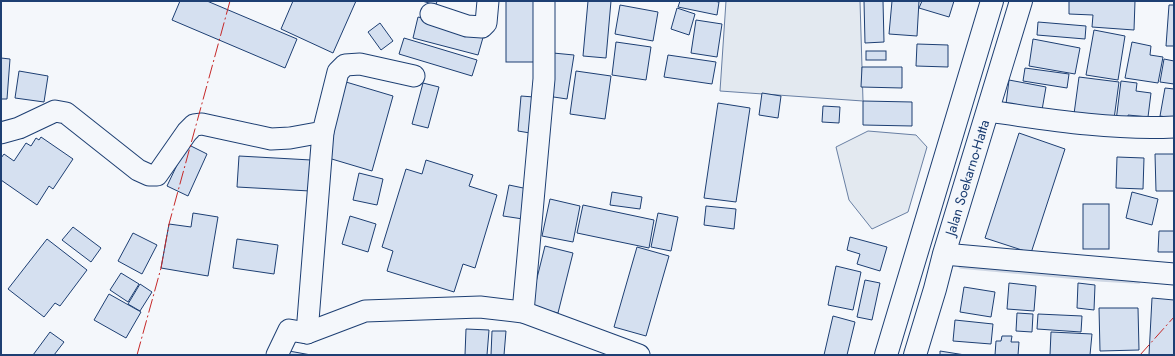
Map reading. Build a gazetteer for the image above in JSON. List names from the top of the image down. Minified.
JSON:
{"streets":{"highway":["Jalan Soekarno-Hatta"]}}
